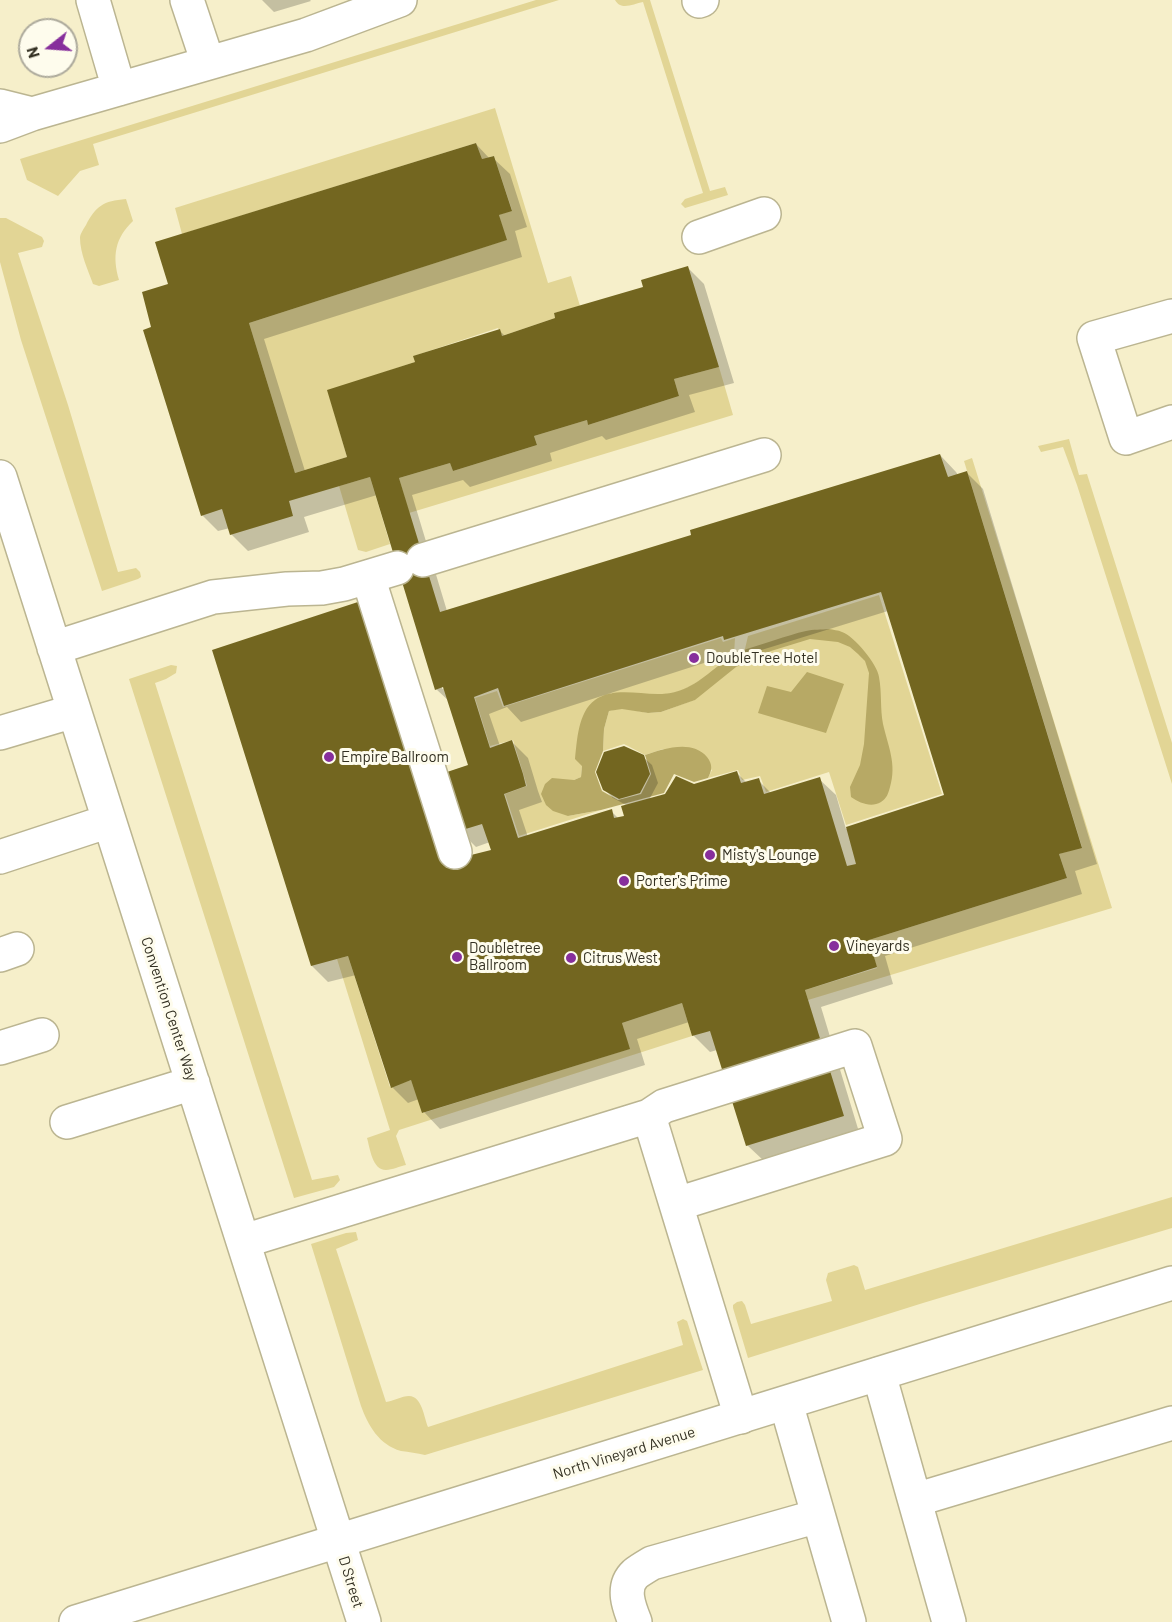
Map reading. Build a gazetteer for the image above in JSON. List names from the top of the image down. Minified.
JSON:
{"streets":{"street":["Convention Center Way","North Vineyard Avenue","D Street"]},"crossings":[["Convention Center Way","North Vineyard Avenue"],["Convention Center Way","D Street"],["North Vineyard Avenue","D Street"]],"places":["DoubleTree Hotel","Empire Ballroom","Misty's Lounge","Porter's Prime","Vineyards","Doubletree Ballroom","Citrus West"],"north":"left"}
